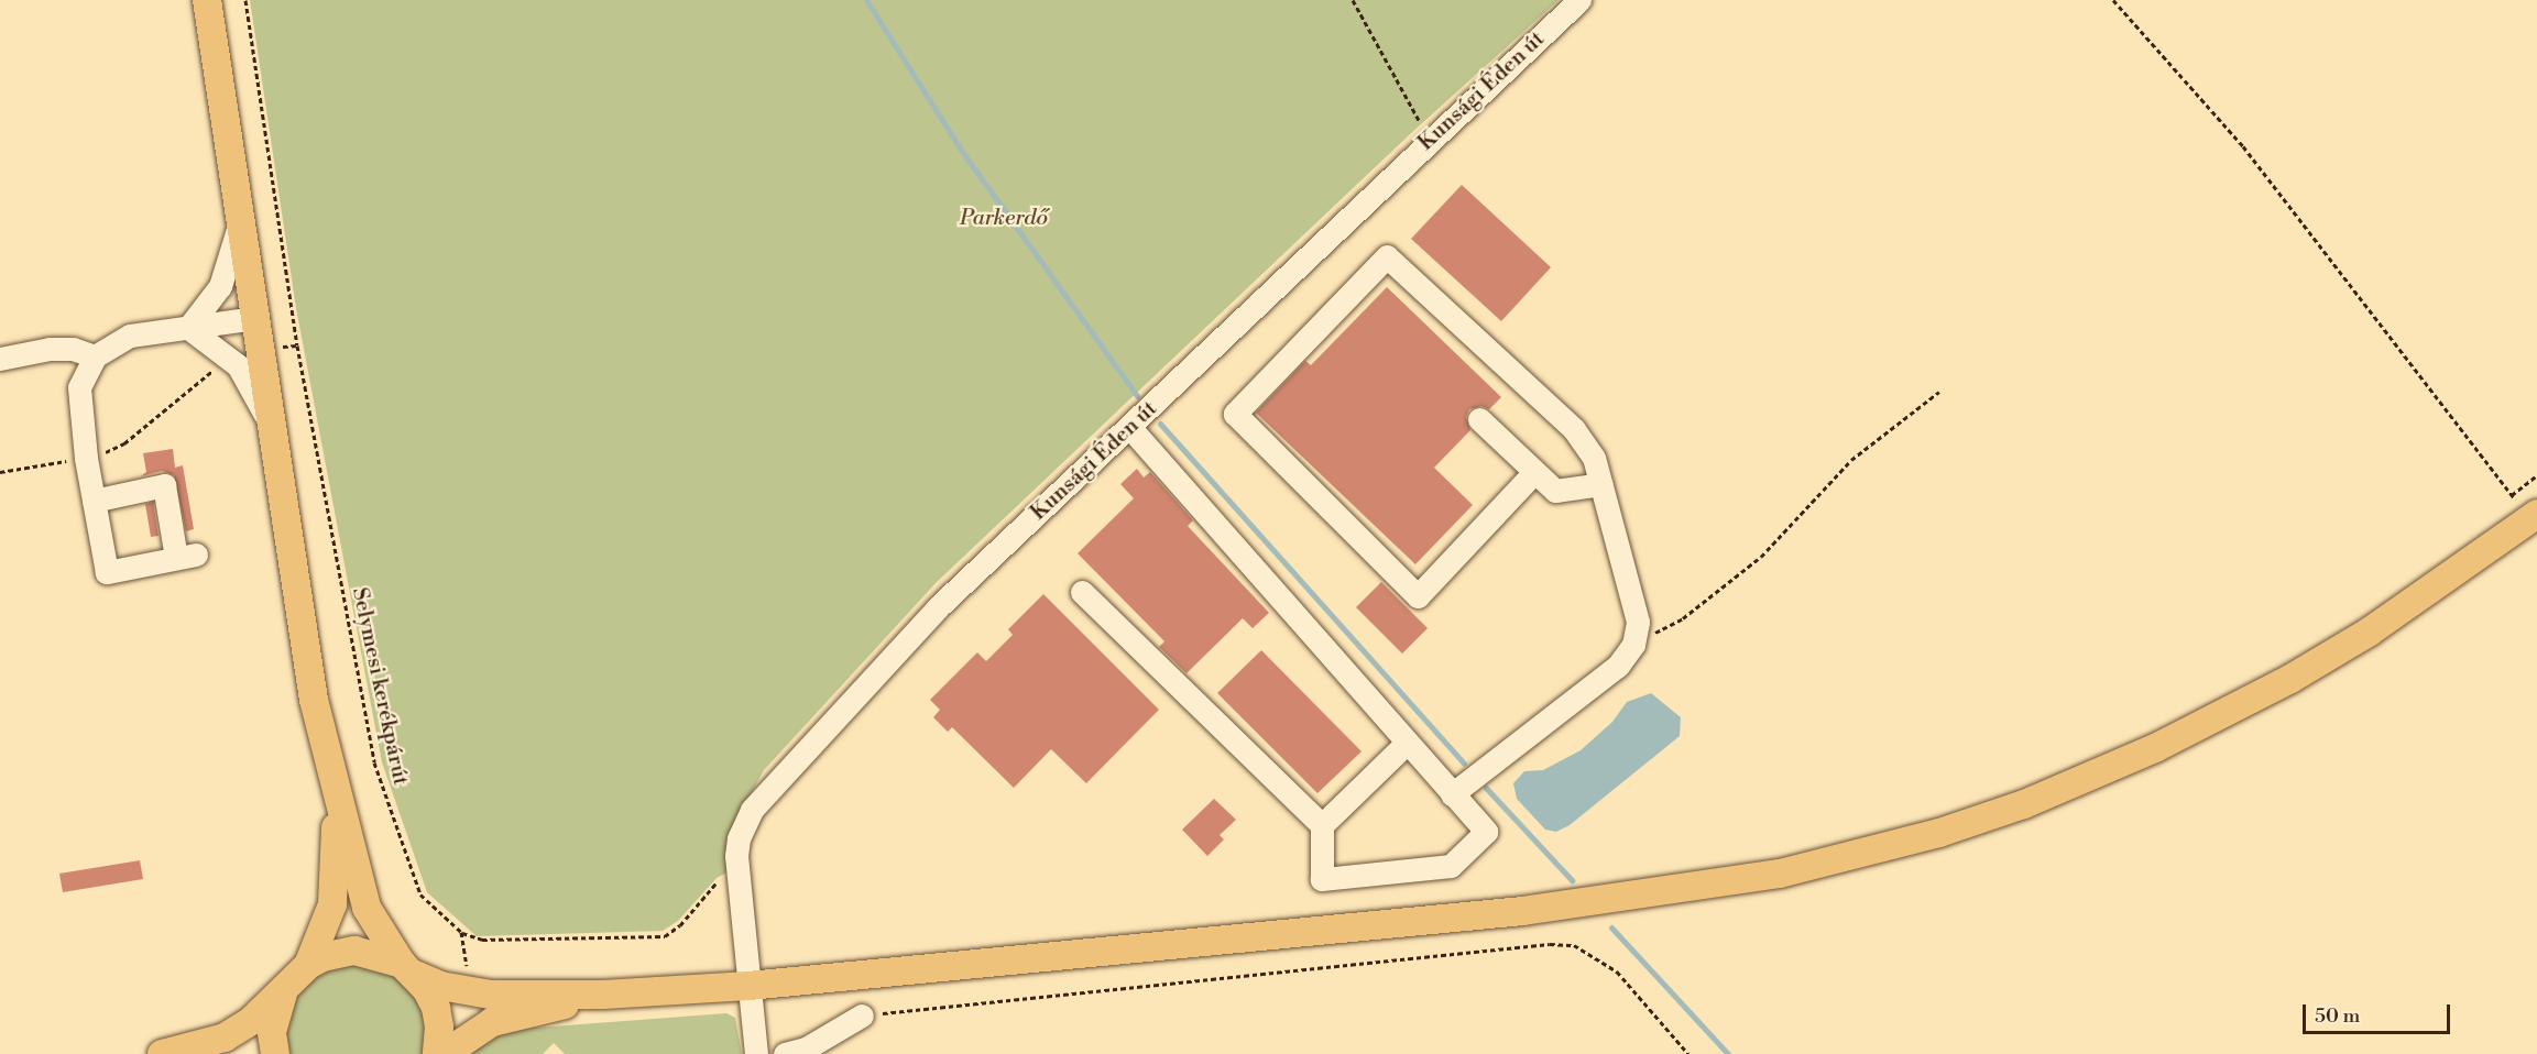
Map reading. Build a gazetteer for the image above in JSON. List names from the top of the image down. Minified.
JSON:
{"streets":{"street":["Kunsági Éden út"],"path":["Selymesi kerékpárút"]},"parks":["Parkerdő"],"scale_bar":"50 m"}
